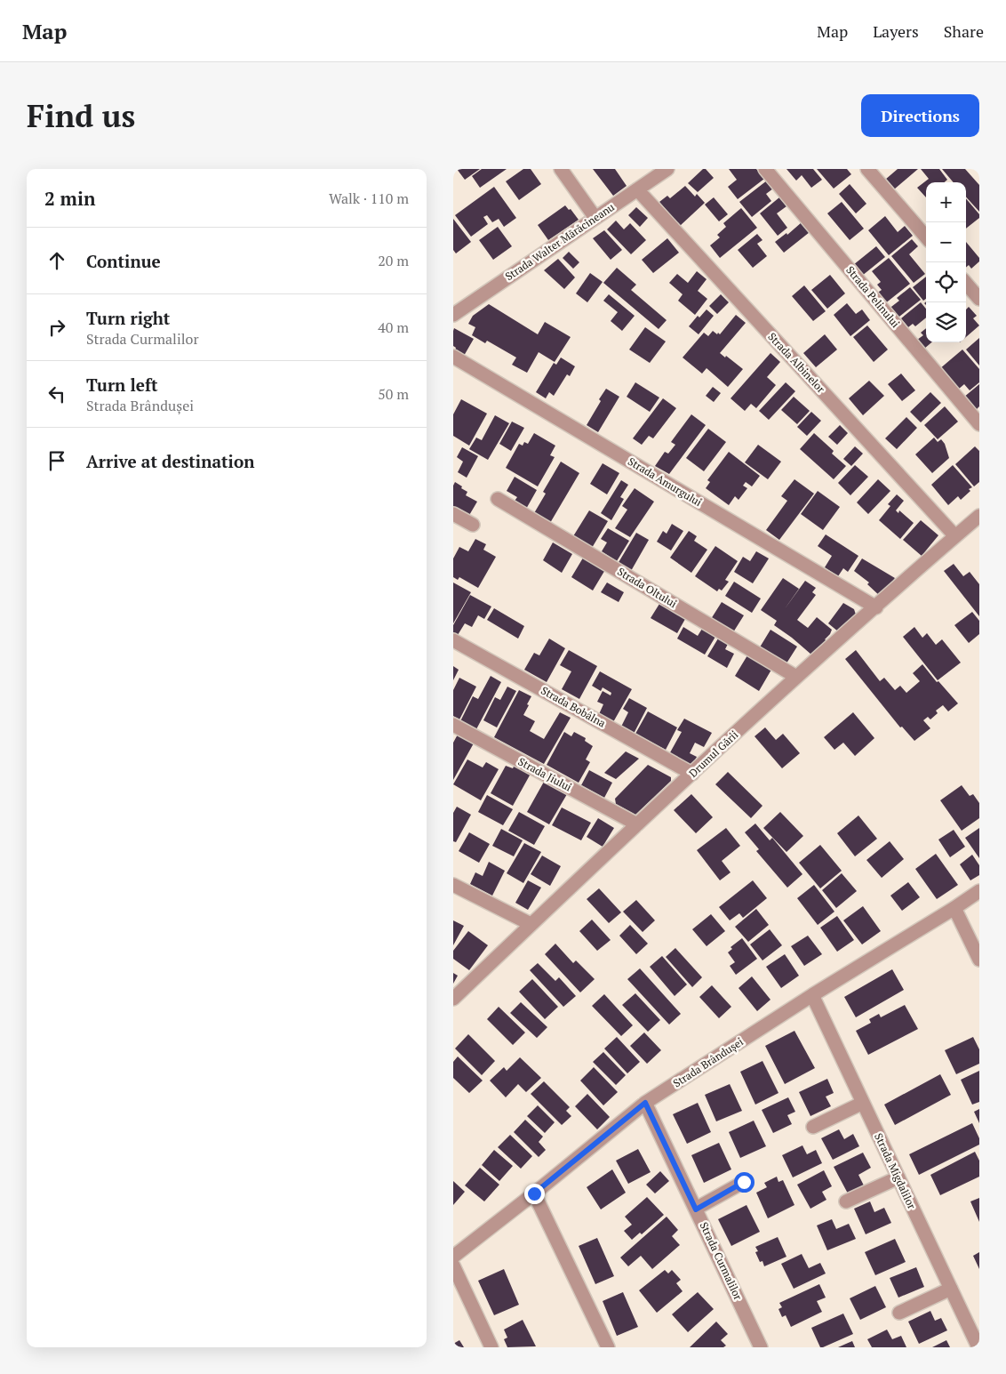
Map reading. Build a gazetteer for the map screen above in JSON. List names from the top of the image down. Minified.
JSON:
{"streets":{"street":["Strada Walter Mărăcineanu","Strada Pelinului","Strada Albinelor","Strada Amurgului","Strada Oltului","Strada Bobâlna","Drumul Gării","Strada Jiului","Strada Brândușei","Strada Migdalilor","Strada Curmalilor"]},"crossings":[["Strada Walter Mărăcineanu","Strada Albinelor"],["Strada Albinelor","Drumul Gării"],["Strada Amurgului","Drumul Gării"],["Strada Oltului","Drumul Gării"],["Strada Bobâlna","Drumul Gării"],["Drumul Gării","Strada Jiului"],["Strada Brândușei","Strada Migdalilor"],["Strada Brândușei","Strada Curmalilor"]],"page":{"header":"Map","nav":["Map","Layers","Share"],"buttons":"Directions","title":"Find us","heading":["2 min","Walk · 110 m"],"map_buttons":["+","−"],"list":[["Continue","20 m"],["Turn right","Strada Curmalilor","40 m"],["Turn left","Strada Brândușei","50 m"],"Arrive at destination"]}}
